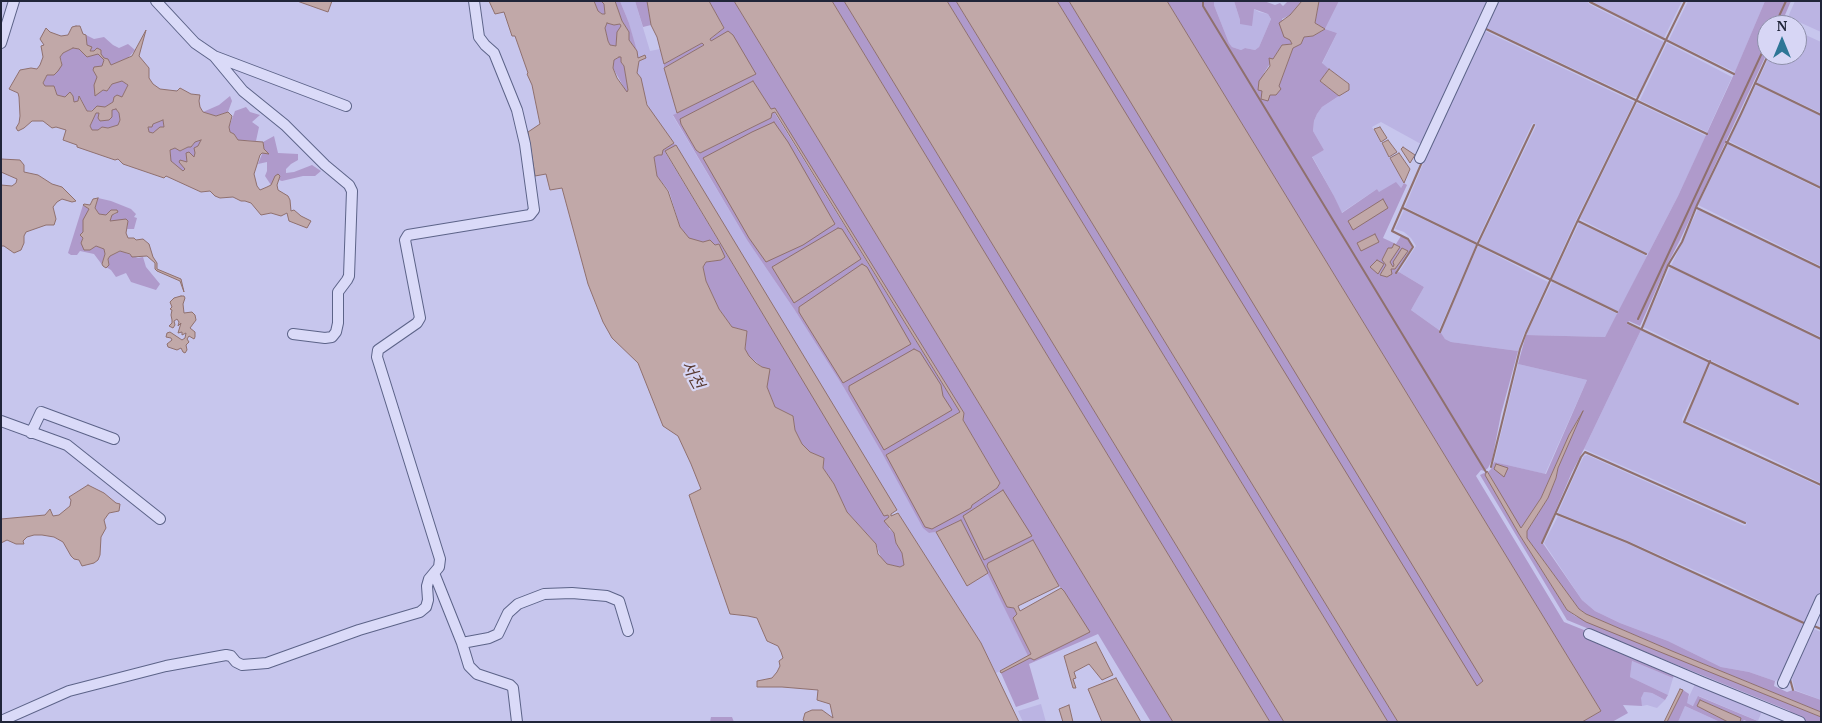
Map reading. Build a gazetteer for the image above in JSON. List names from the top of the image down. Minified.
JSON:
{"water":["서천"],"north":"top"}
